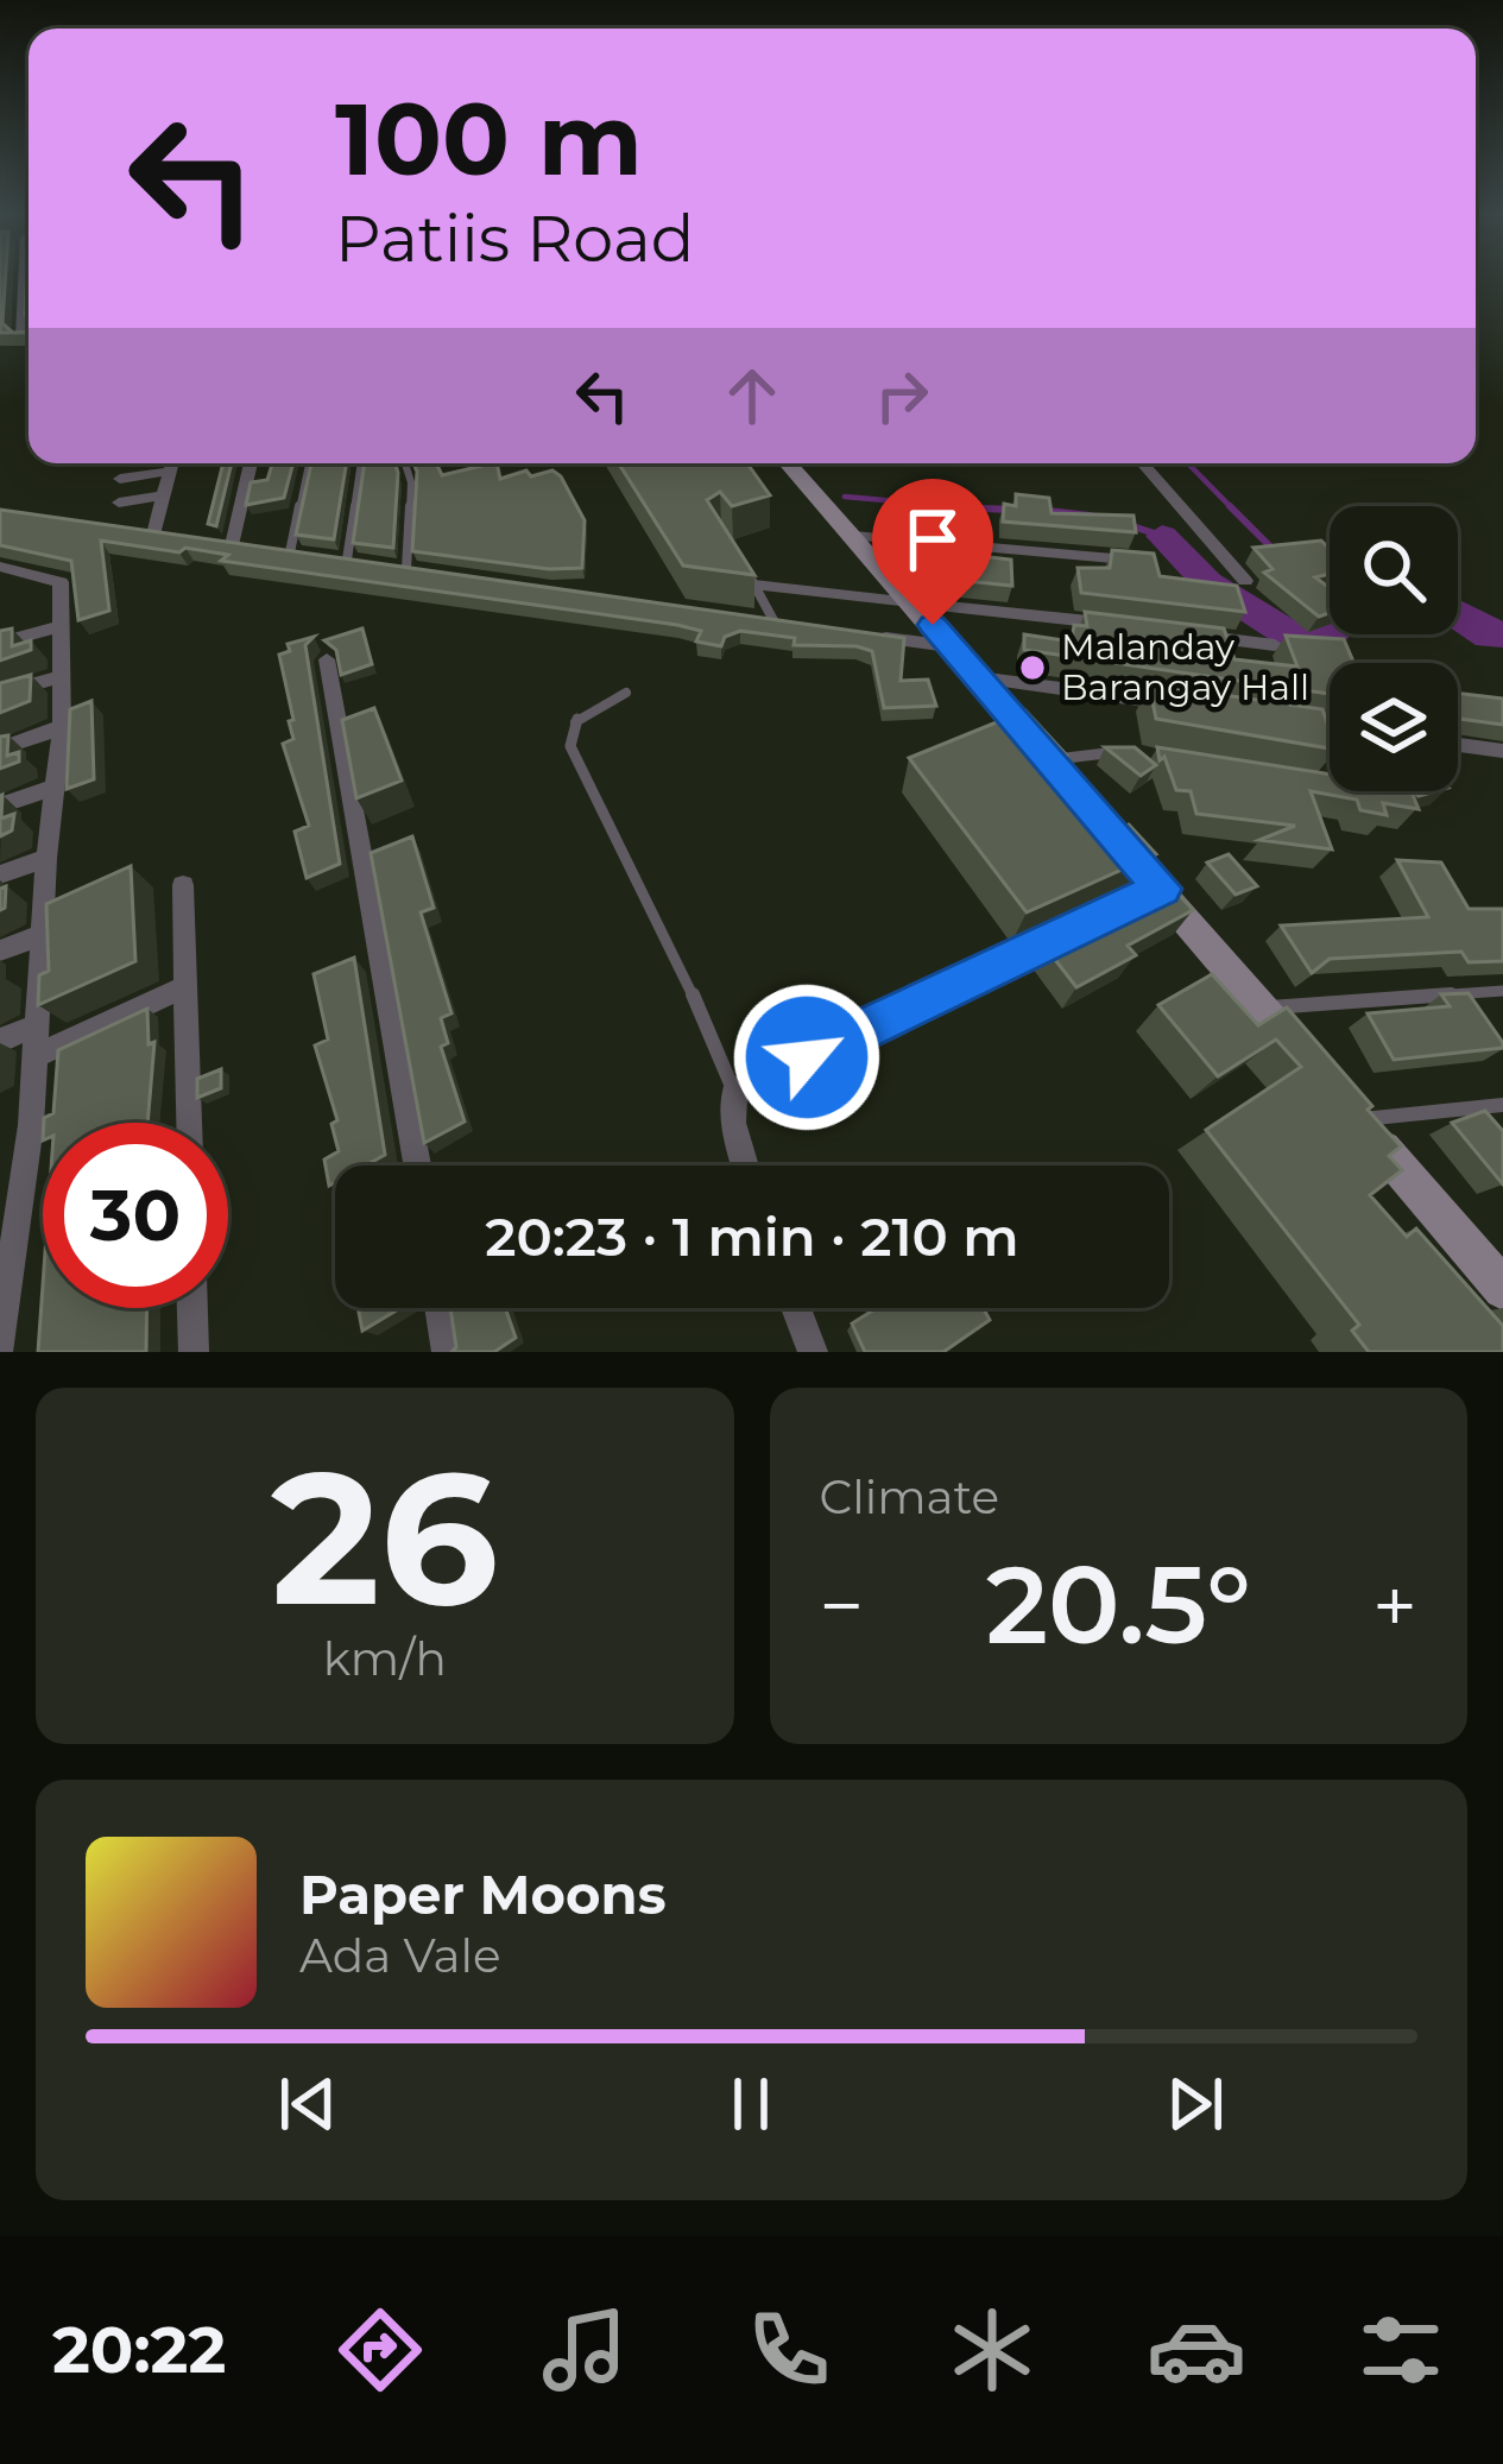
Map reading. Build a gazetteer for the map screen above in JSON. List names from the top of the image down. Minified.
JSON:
{"places":["Malanday Barangay Hall"],"page":{"turn":["100 m","Patiis Road"],"limit":"30","trip":"20:23 · 1 min · 210 m","tile":[["26","km/h"],"Climate"],"heat":["−","20.5°","+"],"song":["Paper Moons","Ada Vale"],"tabs":"20:22"}}
